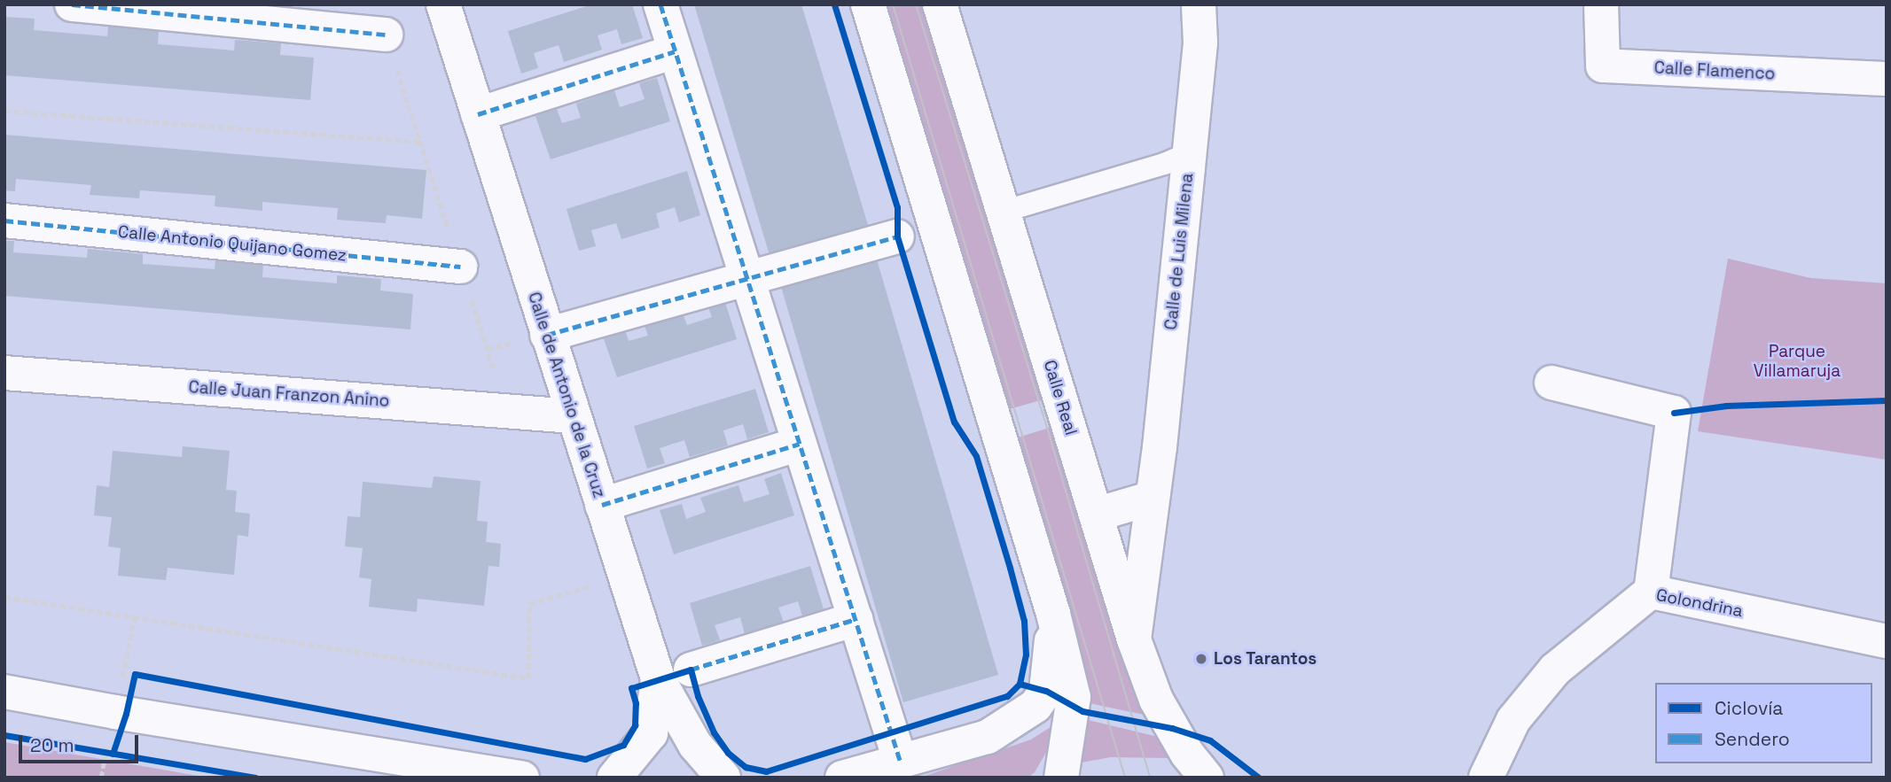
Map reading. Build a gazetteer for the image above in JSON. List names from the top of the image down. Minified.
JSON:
{"streets":{"street":["Calle Flamenco","Calle Antonio Quijano Gomez","Calle de Luis Milena","Calle Juan Franzon Anino","Calle de Antonio de la Cruz","Calle Real","Golondrina"]},"crossings":[["Calle de Luis Milena","Calle Real"],["Calle Juan Franzon Anino","Calle de Antonio de la Cruz"]],"parks":["Parque Villamaruja"],"places":["Los Tarantos"],"legend":["Ciclovía","Sendero"],"scale_bar":"20 m"}
